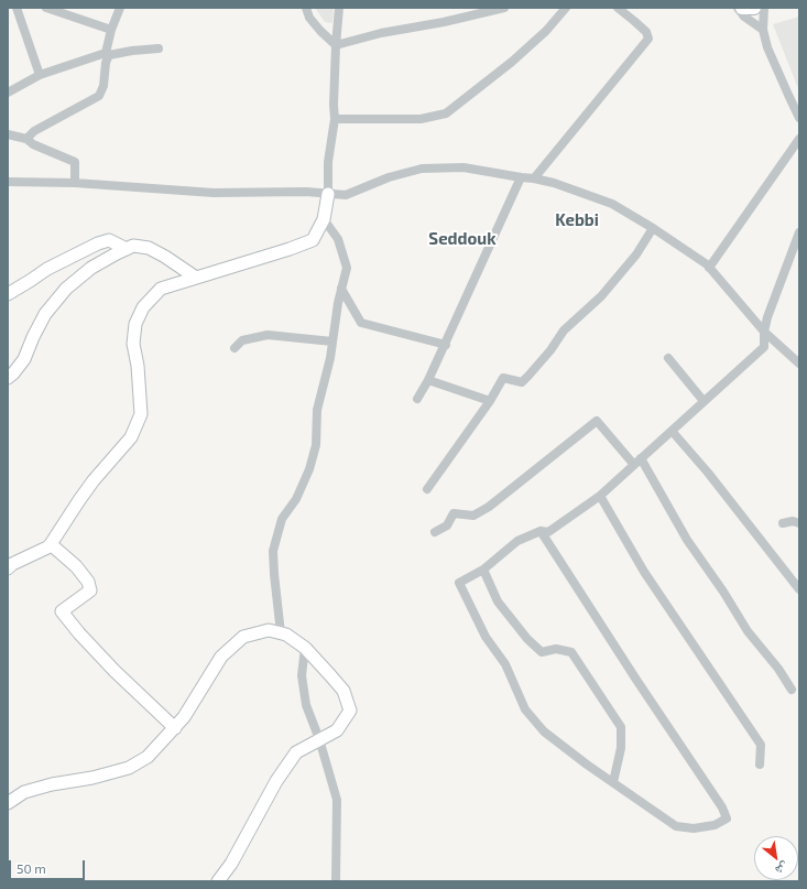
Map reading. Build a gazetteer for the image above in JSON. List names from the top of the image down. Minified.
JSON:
{"districts":["Kebbi","Seddouk"],"scale_bar":"50 m","north":"bottom right"}
